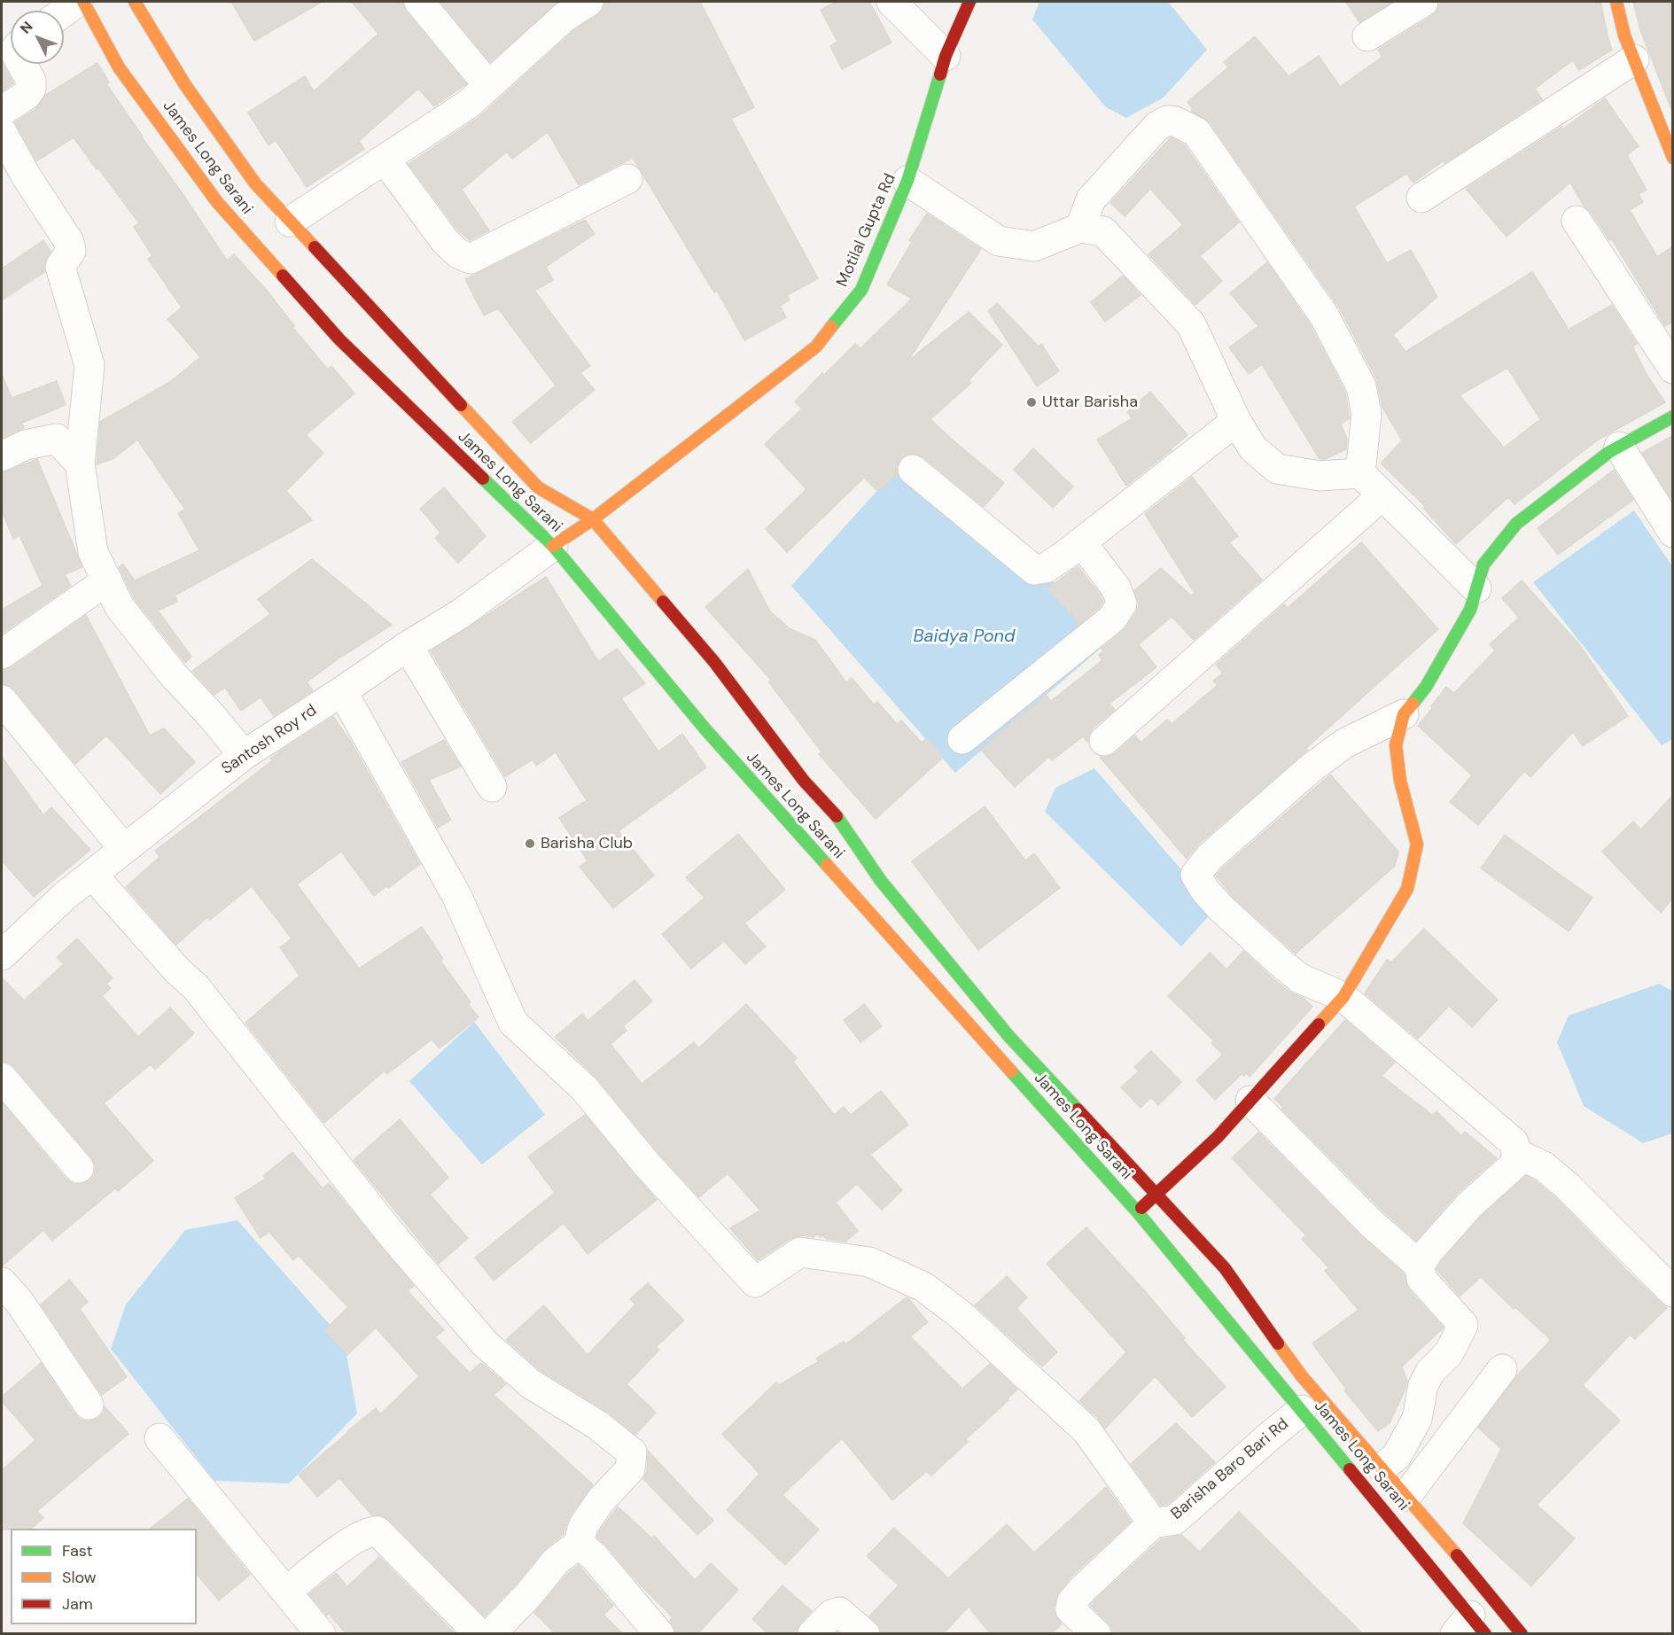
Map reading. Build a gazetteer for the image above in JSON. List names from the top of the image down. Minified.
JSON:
{"streets":{"main road":["James Long Sarani","Motilal Gupta Rd"],"street":["Santosh Roy rd","Barisha Baro Bari Rd"]},"crossings":[["James Long Sarani","Motilal Gupta Rd"],["James Long Sarani","Santosh Roy rd"],["James Long Sarani","Barisha Baro Bari Rd"],["Motilal Gupta Rd","Santosh Roy rd"]],"water":["Baidya Pond"],"places":["Uttar Barisha","Barisha Club"],"legend":["Fast","Slow","Jam"],"north":"top left"}
